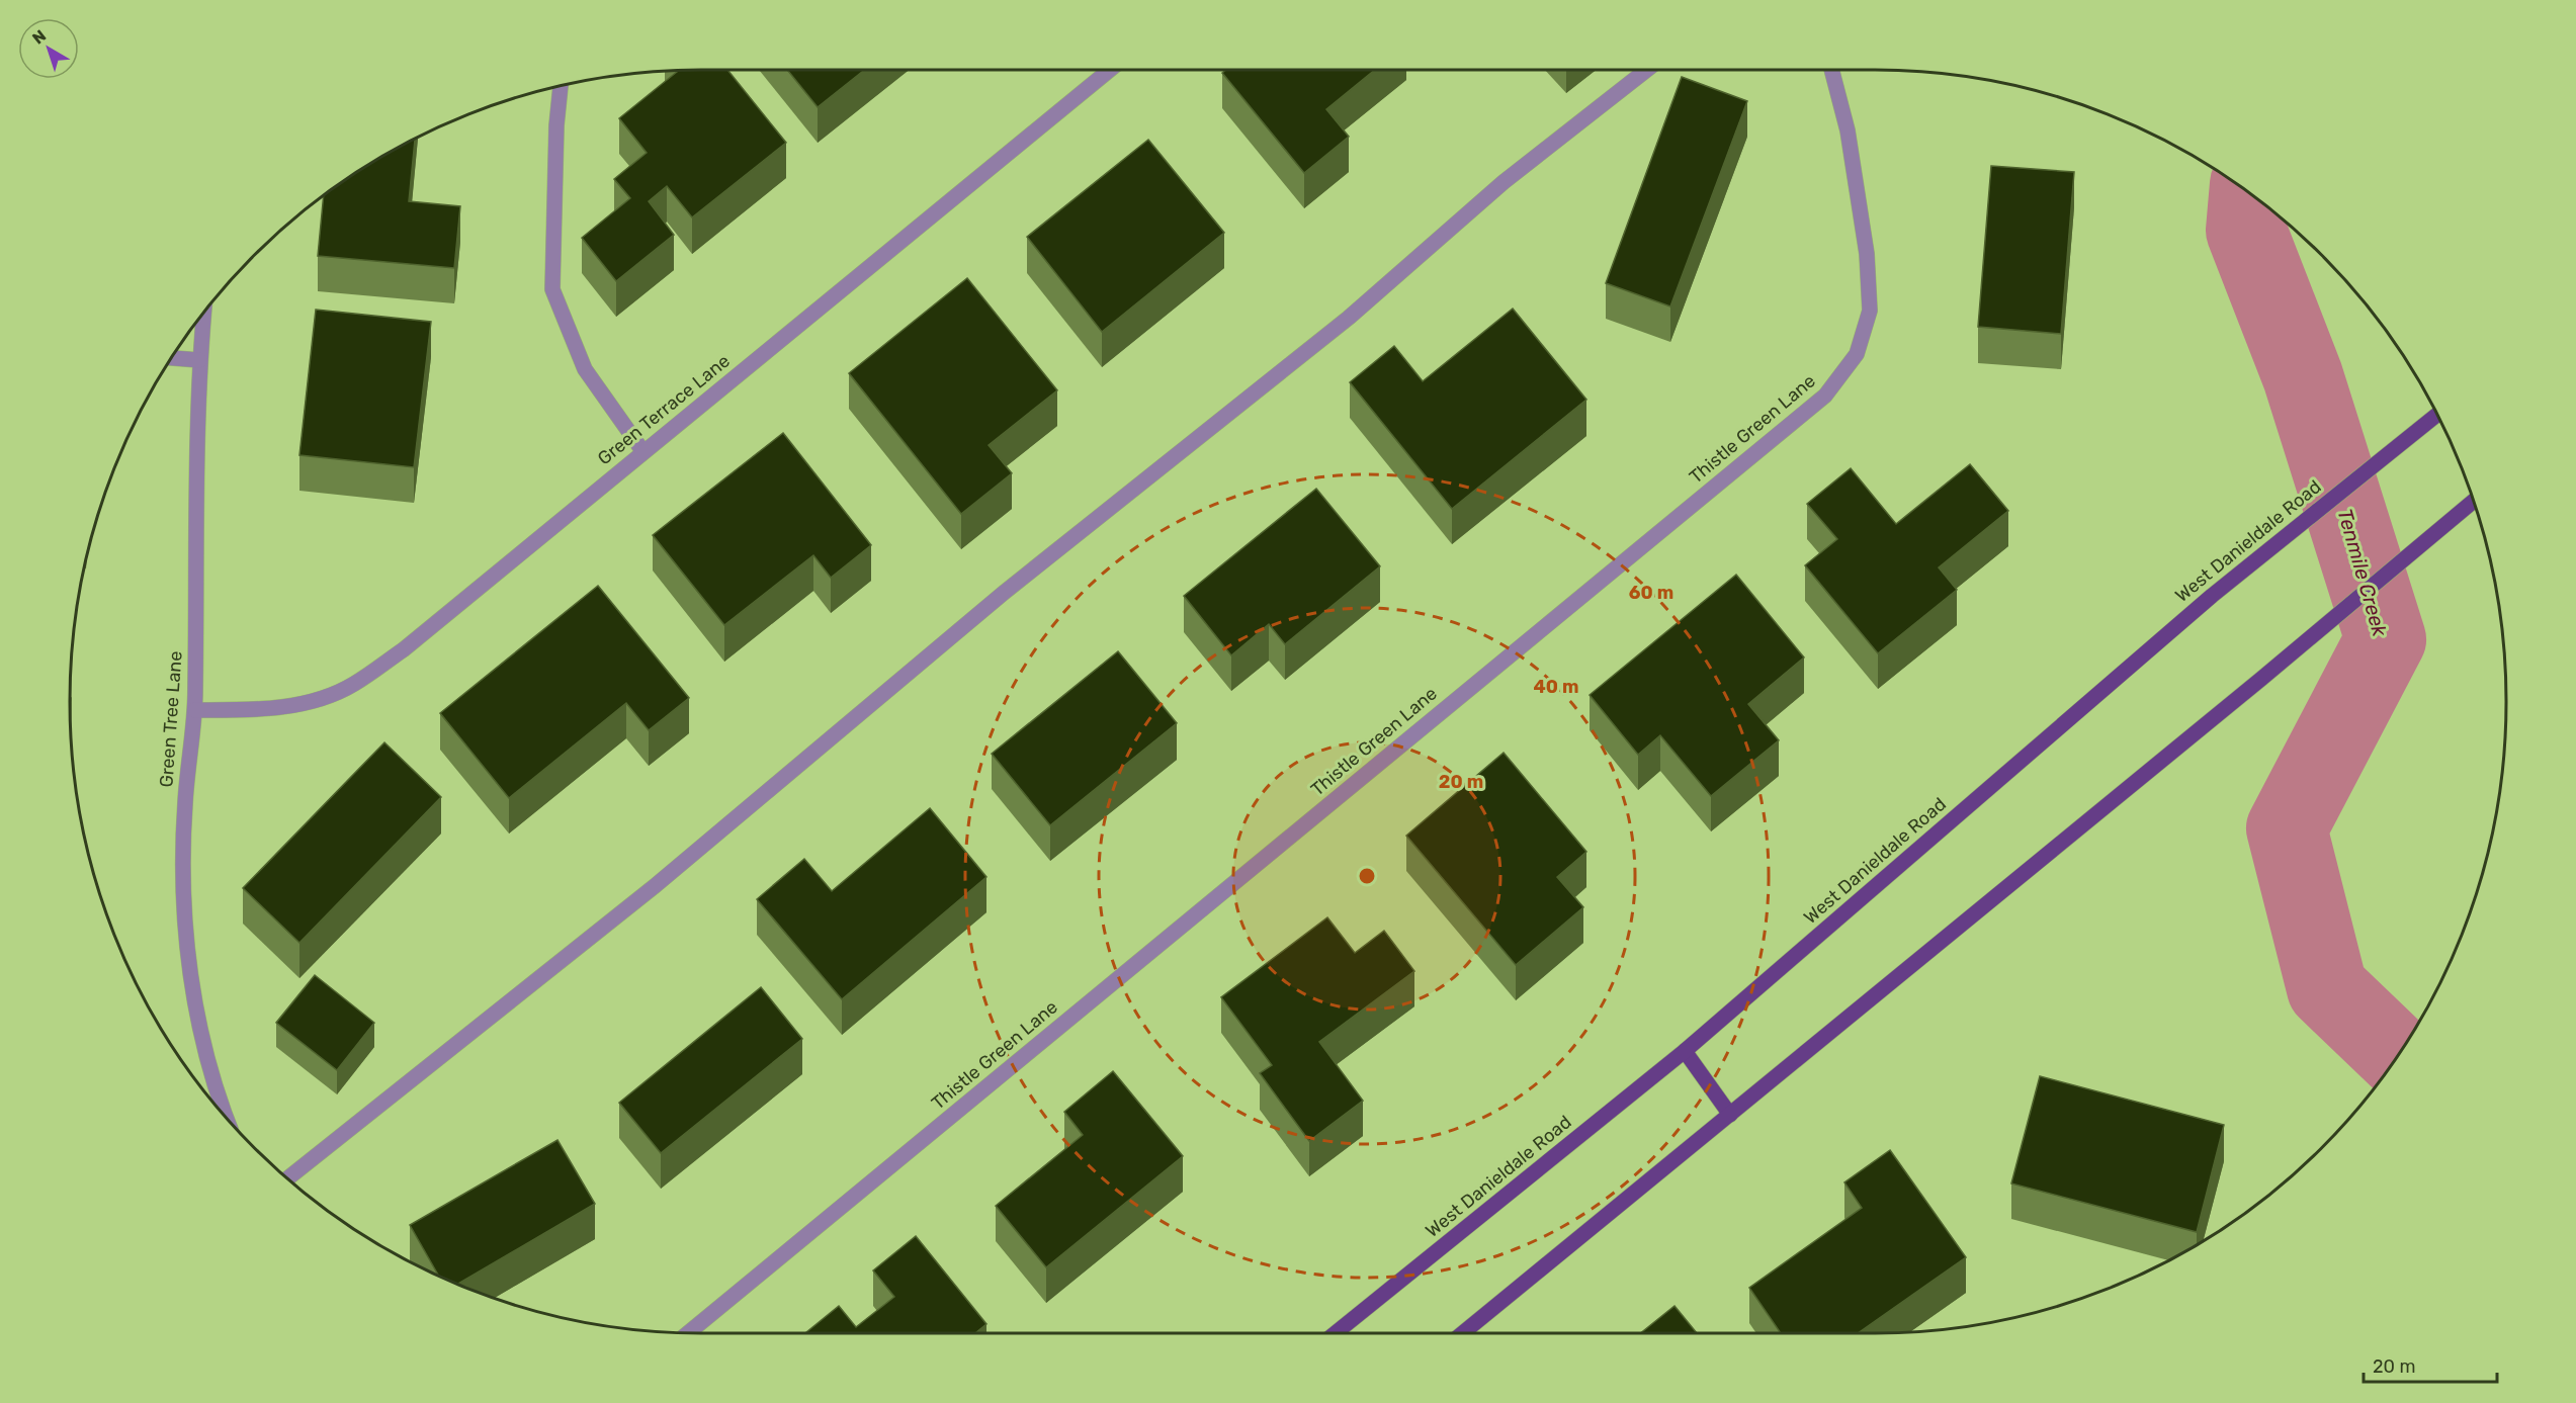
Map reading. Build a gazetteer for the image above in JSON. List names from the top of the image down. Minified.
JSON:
{"streets":{"main road":["West Danieldale Road"],"street":["Green Terrace Lane","Thistle Green Lane","Green Tree Lane"]},"crossings":[["Green Terrace Lane","Green Tree Lane"]],"water":["Tenmile Creek"],"scale_bar":"20 m","north":"top left","rings":["60 m","40 m","20 m"]}
